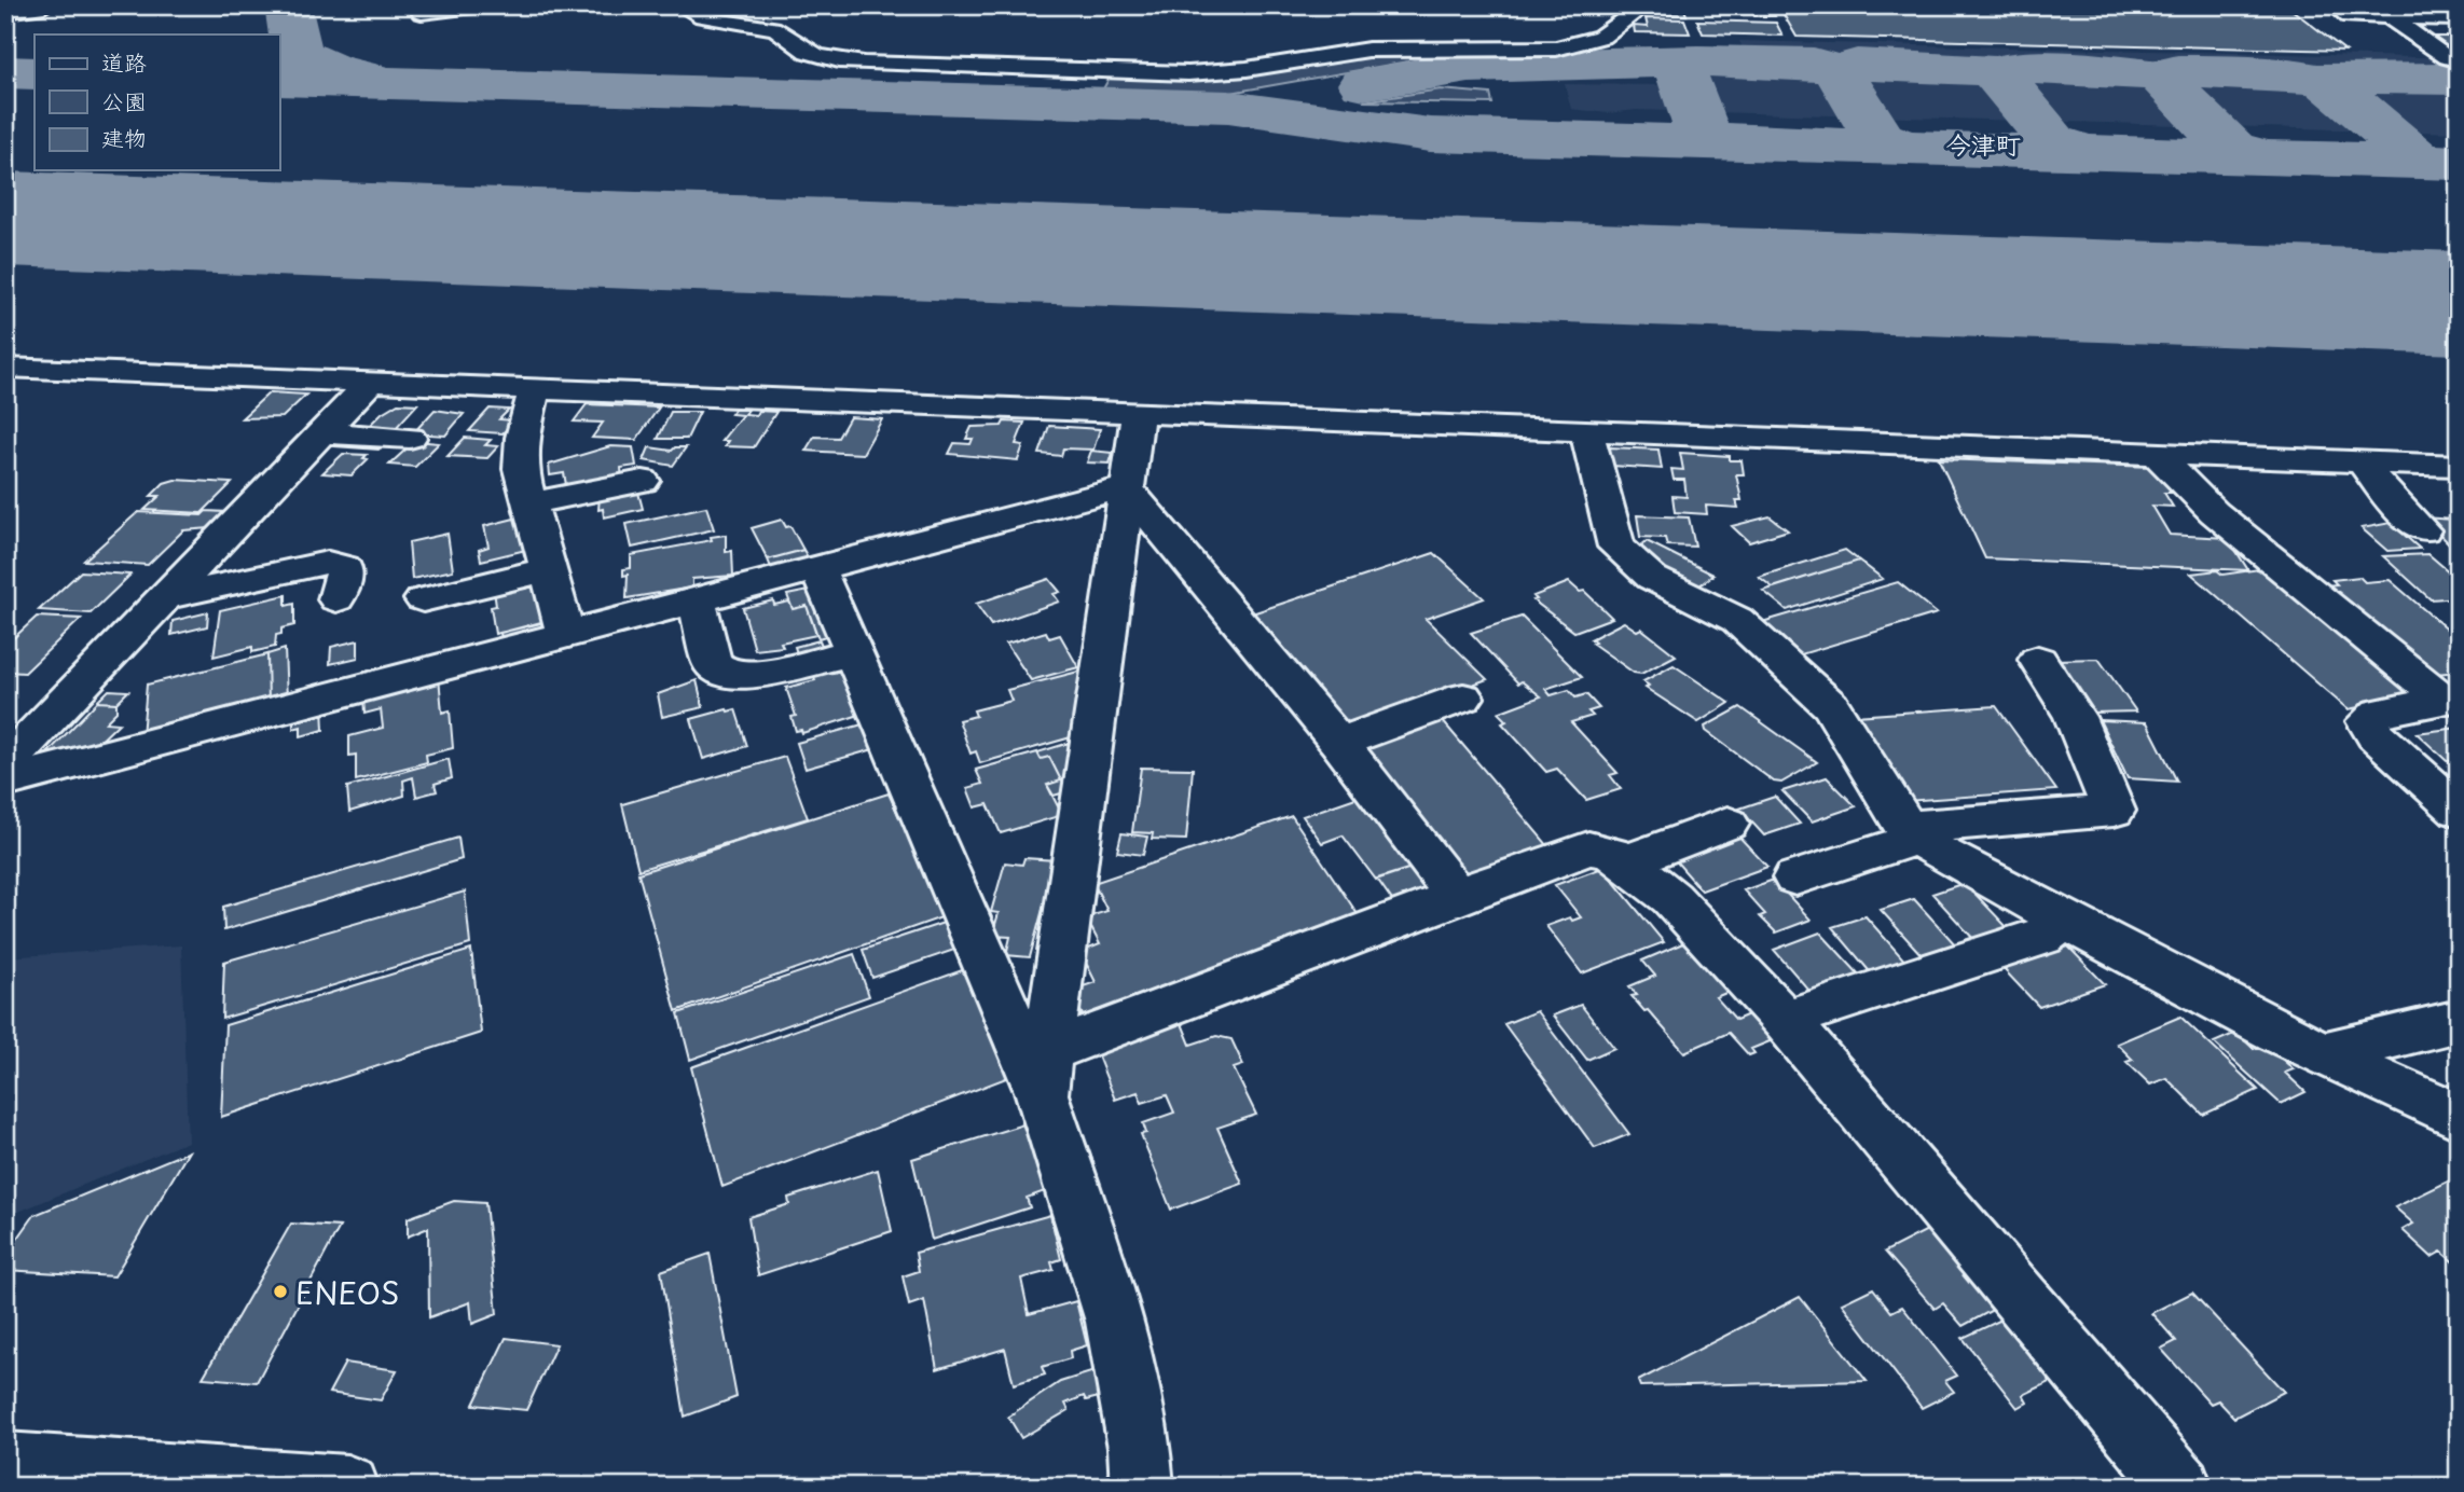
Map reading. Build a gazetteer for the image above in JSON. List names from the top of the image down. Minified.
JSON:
{"districts":["今津町"],"places":["ENEOS"],"legend":["道路","公園","建物"]}
